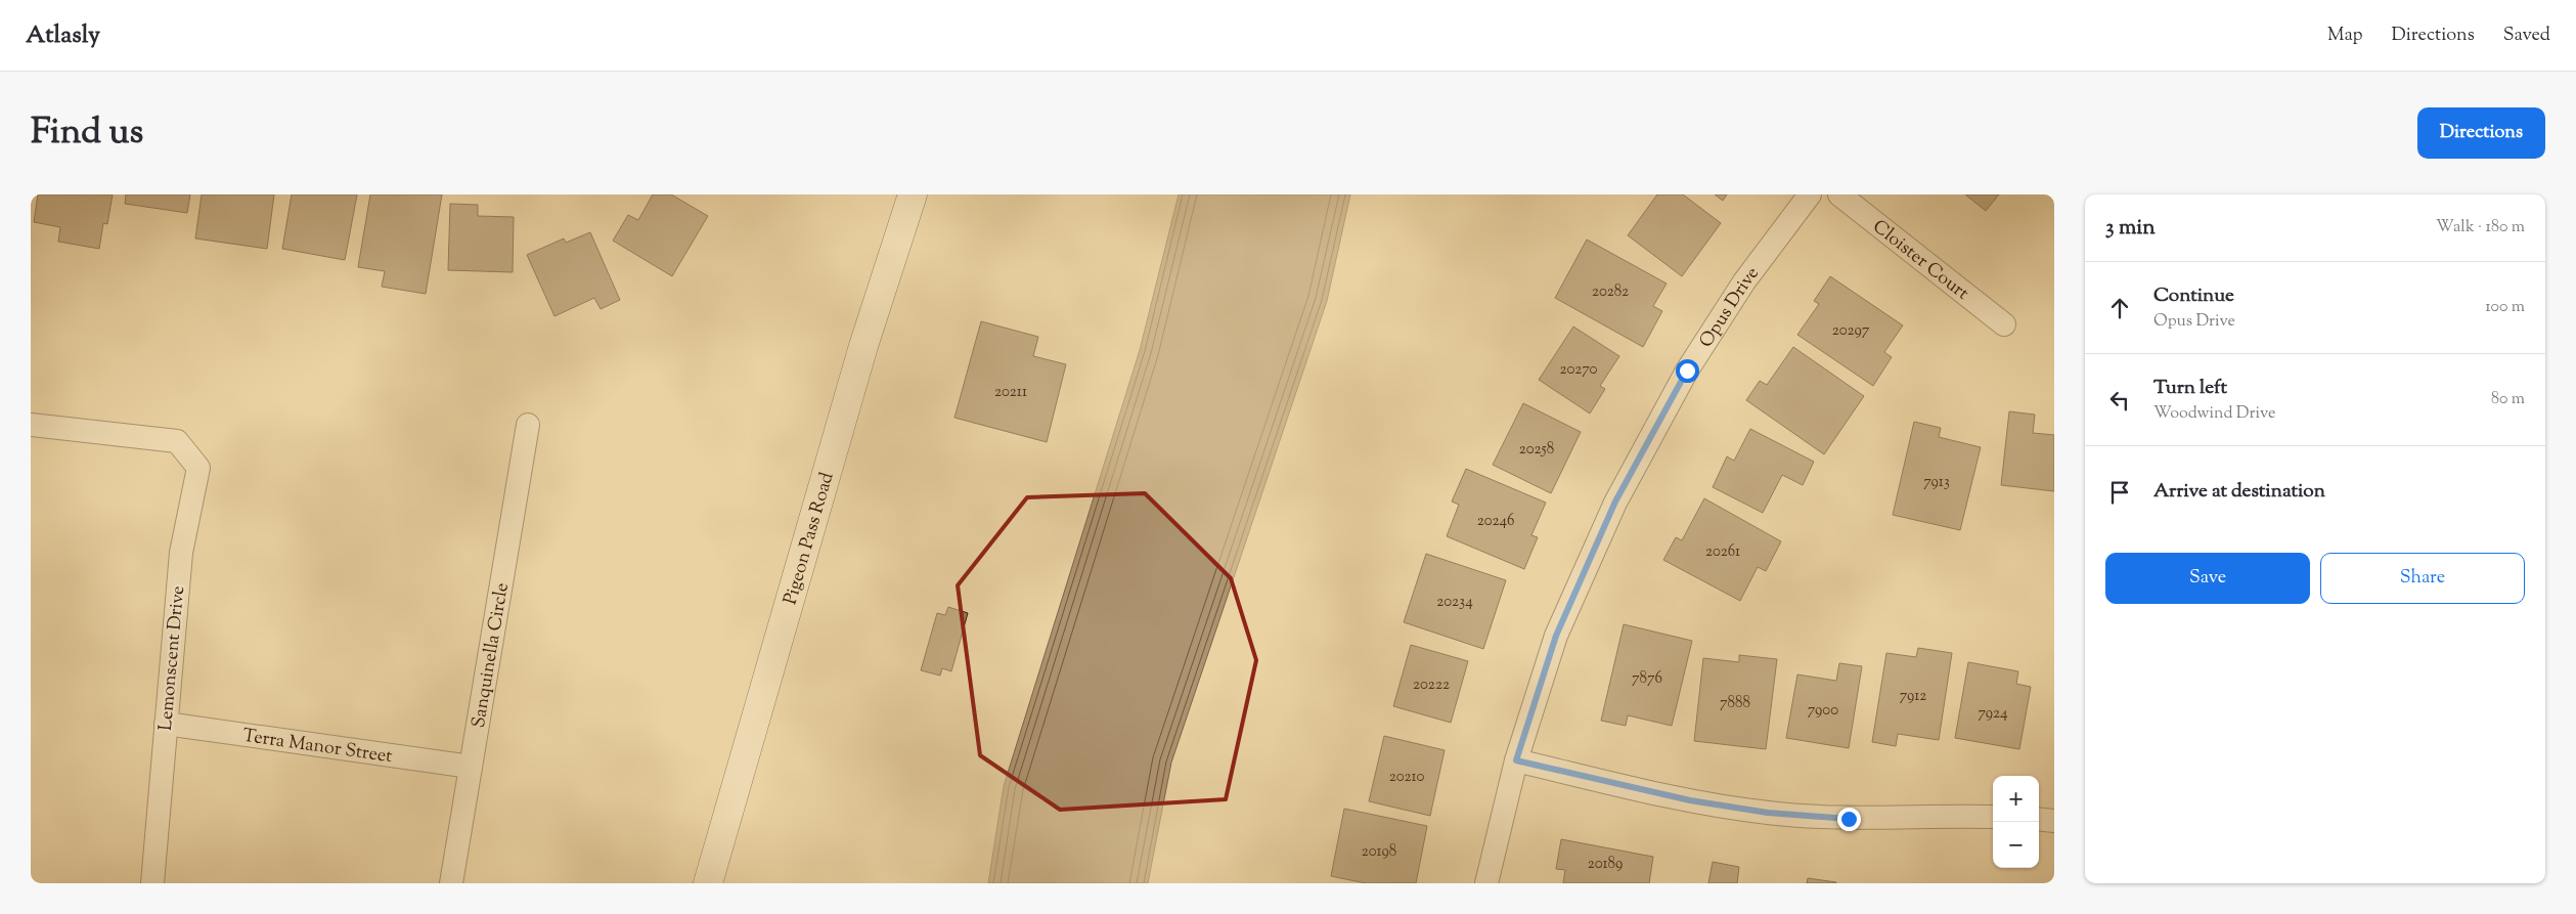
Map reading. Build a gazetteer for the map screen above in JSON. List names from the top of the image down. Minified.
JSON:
{"streets":{"street":["Cloister Court","Opus Drive","Pigeon Pass Road","Sanquinella Circle","Lemonscent Drive","Terra Manor Street"]},"crossings":[["Sanquinella Circle","Terra Manor Street"],["Lemonscent Drive","Terra Manor Street"]],"house_numbers":["20282","20297","20270","20211","20258","7913","20246","20261","20234","7876","20222","7912","7888","7900","7924","20210","20198","20189"],"page":{"header":"Atlasly","nav":["Map","Directions","Saved"],"title":"Find us","buttons":["Directions",["Save","Share"]],"heading":["3 min","Walk · 180 m"],"list":[["Continue","Opus Drive","100 m"],["Turn left","Woodwind Drive","80 m"],"Arrive at destination"],"map_buttons":["+","−"]}}
